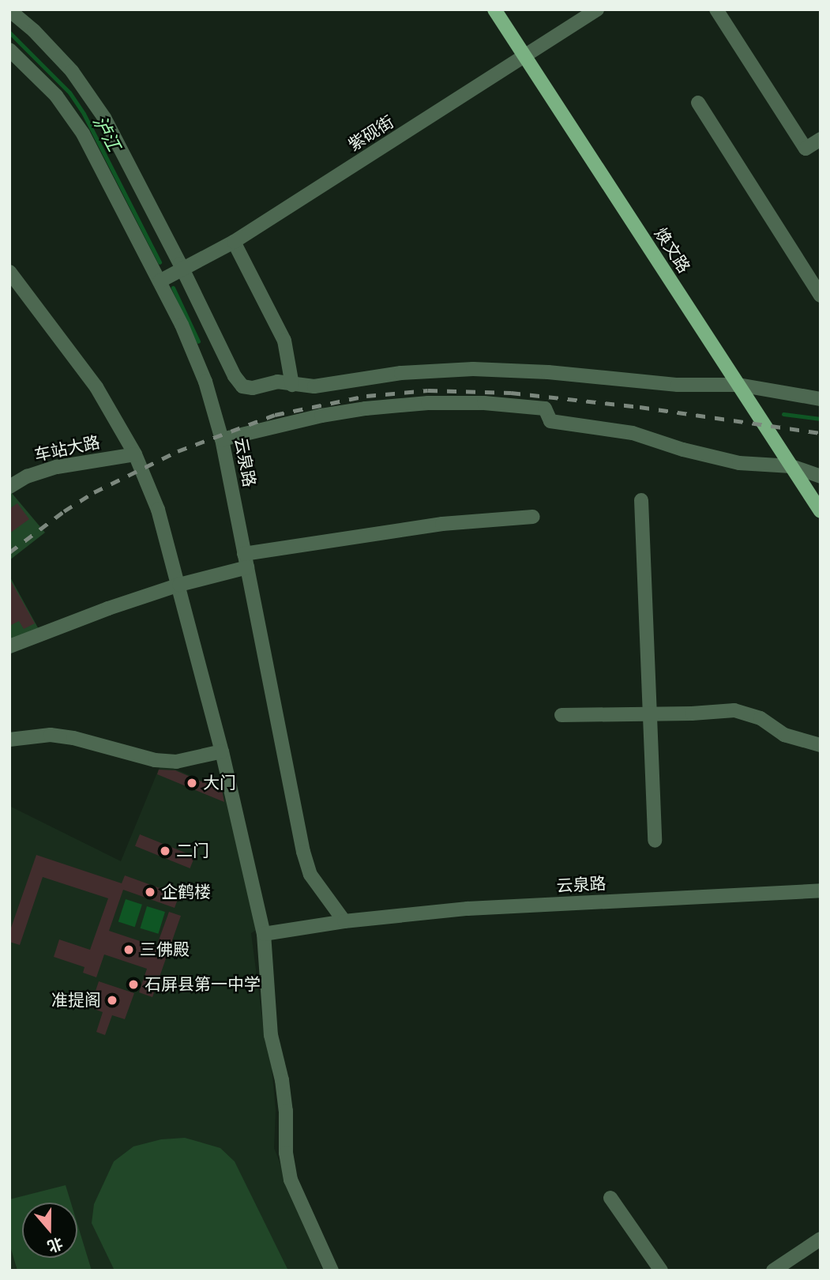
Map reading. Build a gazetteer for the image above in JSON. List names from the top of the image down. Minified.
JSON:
{"streets":{"main road":["焕文路"],"street":["紫砚街","车站大路","云泉路"]},"crossings":[["紫砚街","焕文路"],["紫砚街","云泉路"]],"water":["泸江"],"places":["大门","二门","企鹤楼","三佛殿","石屏县第一中学","准提阁"],"north":"bottom"}
